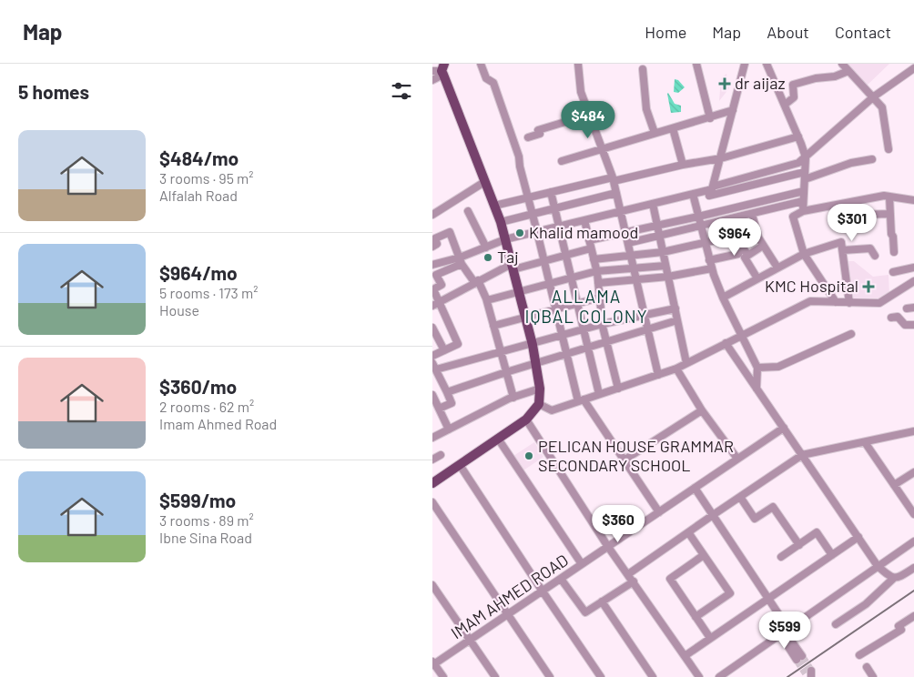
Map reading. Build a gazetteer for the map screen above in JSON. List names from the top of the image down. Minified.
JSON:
{"streets":{"street":["IMAM AHMED ROAD"]},"districts":["ALLAMA IQBAL COLONY"],"places":{"health":["dr aijaz","KMC Hospital"],"other":["Khalid mamood","Taj","PELICAN HOUSE GRAMMAR SECONDARY SCHOOL"]},"page":{"header":"Map","nav":["Home","Map","About","Contact"],"heading":"5 homes","price":["$484","$301","$964","$360","$599"],"list":[{"name":"$484/mo","note":"3 rooms · 95 m² · Alfalah Road"},{"name":"$964/mo","note":"5 rooms · 173 m² · House"},{"name":"$360/mo","note":"2 rooms · 62 m² · Imam Ahmed Road"},{"name":"$599/mo","note":"3 rooms · 89 m² · Ibne Sina Road"}]}}
